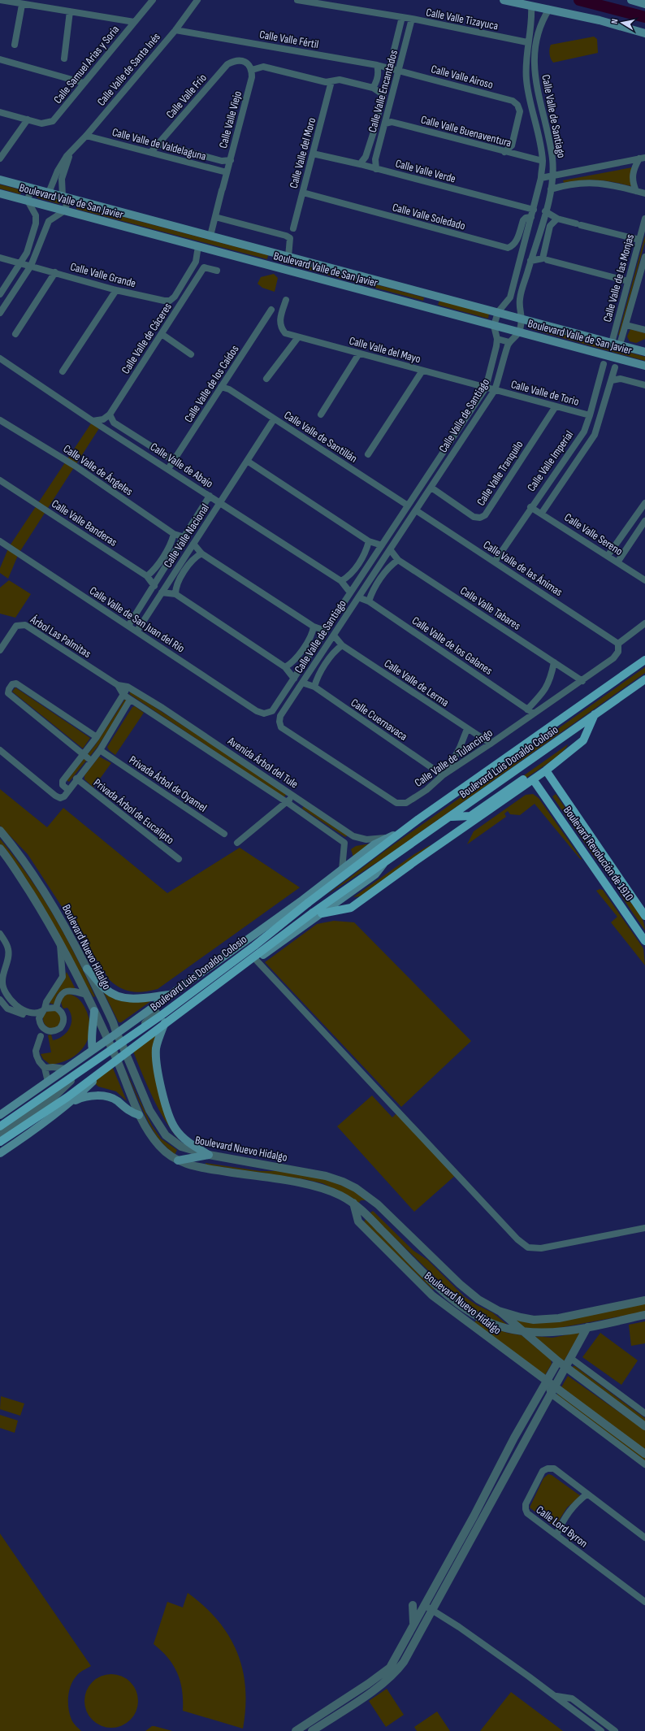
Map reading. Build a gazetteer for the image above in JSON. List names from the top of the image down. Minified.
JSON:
{"streets":{"main road":["Boulevard Valle de San Javier","Boulevard Luis Donaldo Colosio","Boulevard Revolución de 1910"],"street":["Calle Valle Tizayuca","Calle Valle Fértil","Calle Samuel Arias y Soria","Calle Valle de Santa Inés","Calle Valle Airoso","Calle Valle Encantados","Calle Valle Frío","Calle Valle de Santiago","Calle Valle Viejo","Calle Valle Buenaventura","Calle Valle de Valdelaguna","Calle Valle del Moro","Calle Valle Verde","Calle Valle Soledado","Calle Valle Grande","Calle Valle de las Monjas","Calle Valle de Cáceres","Calle Valle del Mayo","Calle Valle de los Caídos","Calle Valle de Torio","Calle Valle de Santillán","Calle Valle Imperial","Calle Valle de Abajo","Calle Valle de Ángeles","Calle Valle Tranquilo","Calle Valle Banderas","Calle Valle Sereno","Calle Valle Nacional","Calle Valle de las Ánimas","Calle Valle Tabares","Calle Valle de San Juan del Río","Árbol Las Palmitas","Calle Valle de los Galanes","Calle Valle de Lerma","Calle Cuernavaca","Calle Valle de Tulancingo","Avenida Árbol del Tule","Privada Árbol de Oyamel","Privada Árbol de Eucalipto","Boulevard Nuevo Hidalgo","Calle Lord Byron"]},"crossings":[["Calle Valle Tizayuca","Calle Valle Encantados"],["Calle Valle Tizayuca","Calle Valle de Santiago"],["Calle Valle Fértil","Calle Valle de Santa Inés"],["Calle Valle Fértil","Calle Valle Airoso"],["Calle Valle Fértil","Calle Valle Encantados"],["Calle Valle de Santa Inés","Calle Valle de Valdelaguna"],["Calle Valle de Santa Inés","Boulevard Valle de San Javier"],["Calle Valle Airoso","Calle Valle Encantados"],["Calle Valle Airoso","Calle Valle Buenaventura"],["Calle Valle Encantados","Calle Valle Buenaventura"],["Calle Valle Encantados","Calle Valle Verde"],["Calle Valle Frío","Calle Valle Viejo"],["Calle Valle Frío","Calle Valle de Valdelaguna"],["Calle Valle de Santiago","Calle Valle Buenaventura"],["Calle Valle de Santiago","Calle Valle Verde"],["Calle Valle de Santiago","Boulevard Valle de San Javier"],["Calle Valle de Santiago","Calle Valle Soledado"],["Calle Valle de Santiago","Calle Valle del Mayo"],["Calle Valle de Santiago","Calle Valle de Torio"],["Calle Valle de Santiago","Calle Valle de Santillán"],["Calle Valle de Santiago","Calle Valle de Abajo"],["Calle Valle de Santiago","Calle Valle Tranquilo"],["Calle Valle de Santiago","Calle Valle de las Ánimas"],["Calle Valle de Santiago","Calle Valle Tabares"],["Calle Valle de Santiago","Calle Valle de San Juan del Río"],["Calle Valle de Santiago","Calle Valle de los Galanes"],["Calle Valle de Santiago","Calle Valle de Lerma"],["Calle Valle de Santiago","Calle Cuernavaca"],["Calle Valle de Santiago","Calle Valle de Tulancingo"],["Calle Valle Viejo","Calle Valle de Valdelaguna"],["Calle Valle Viejo","Boulevard Valle de San Javier"],["Calle Valle del Moro","Calle Valle Verde"],["Calle Valle del Moro","Calle Valle Soledado"],["Boulevard Valle de San Javier","Calle Valle de las Monjas"],["Boulevard Valle de San Javier","Calle Valle de Cáceres"],["Calle Valle Grande","Calle Valle de Cáceres"],["Calle Valle de Cáceres","Calle Valle de Abajo"],["Calle Valle del Mayo","Calle Valle de Torio"],["Calle Valle de los Caídos","Calle Valle de Santillán"],["Calle Valle de los Caídos","Calle Valle de Abajo"],["Calle Valle de Torio","Calle Valle Imperial"],["Calle Valle de Torio","Calle Valle Tranquilo"],["Calle Valle de Santillán","Calle Valle Nacional"],["Calle Valle Imperial","Calle Valle Sereno"],["Calle Valle Imperial","Calle Valle de las Ánimas"],["Calle Valle de Abajo","Calle Valle Nacional"],["Calle Valle de Ángeles","Calle Valle Nacional"],["Calle Valle Banderas","Calle Valle Nacional"],["Calle Valle Nacional","Calle Valle de San Juan del Río"],["Calle Valle de las Ánimas","Calle Valle de Tulancingo"],["Calle Valle Tabares","Calle Valle de Tulancingo"],["Árbol Las Palmitas","Avenida Árbol del Tule"],["Calle Valle de los Galanes","Calle Valle de Tulancingo"],["Calle Valle de Lerma","Calle Valle de Tulancingo"],["Calle Cuernavaca","Calle Valle de Tulancingo"],["Boulevard Luis Donaldo Colosio","Avenida Árbol del Tule"],["Boulevard Luis Donaldo Colosio","Boulevard Nuevo Hidalgo"]],"north":"left"}
